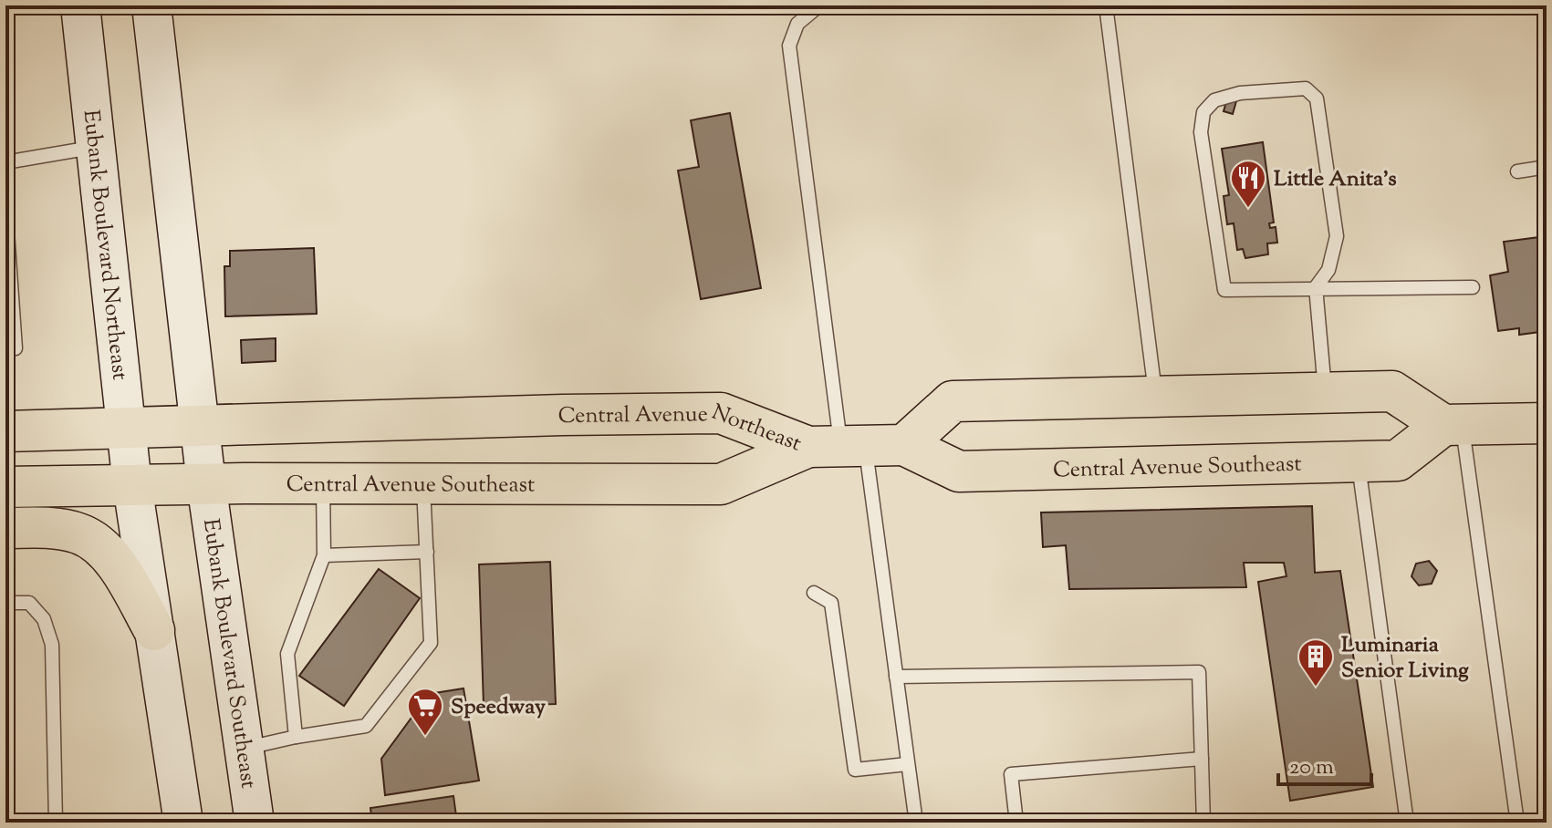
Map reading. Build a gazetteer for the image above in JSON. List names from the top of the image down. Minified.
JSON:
{"streets":{"main road":["Eubank Boulevard Northeast","Central Avenue Northeast","Central Avenue Southeast","Eubank Boulevard Southeast"]},"crossings":[["Eubank Boulevard Northeast","Central Avenue Northeast"],["Eubank Boulevard Northeast","Central Avenue Southeast"],["Central Avenue Northeast","Central Avenue Southeast"],["Central Avenue Southeast","Eubank Boulevard Southeast"]],"places":{"restaurant":["Little Anita's"],"building":["Luminaria Senior Living"],"supermarket":["Speedway"]},"scale_bar":"20 m"}
